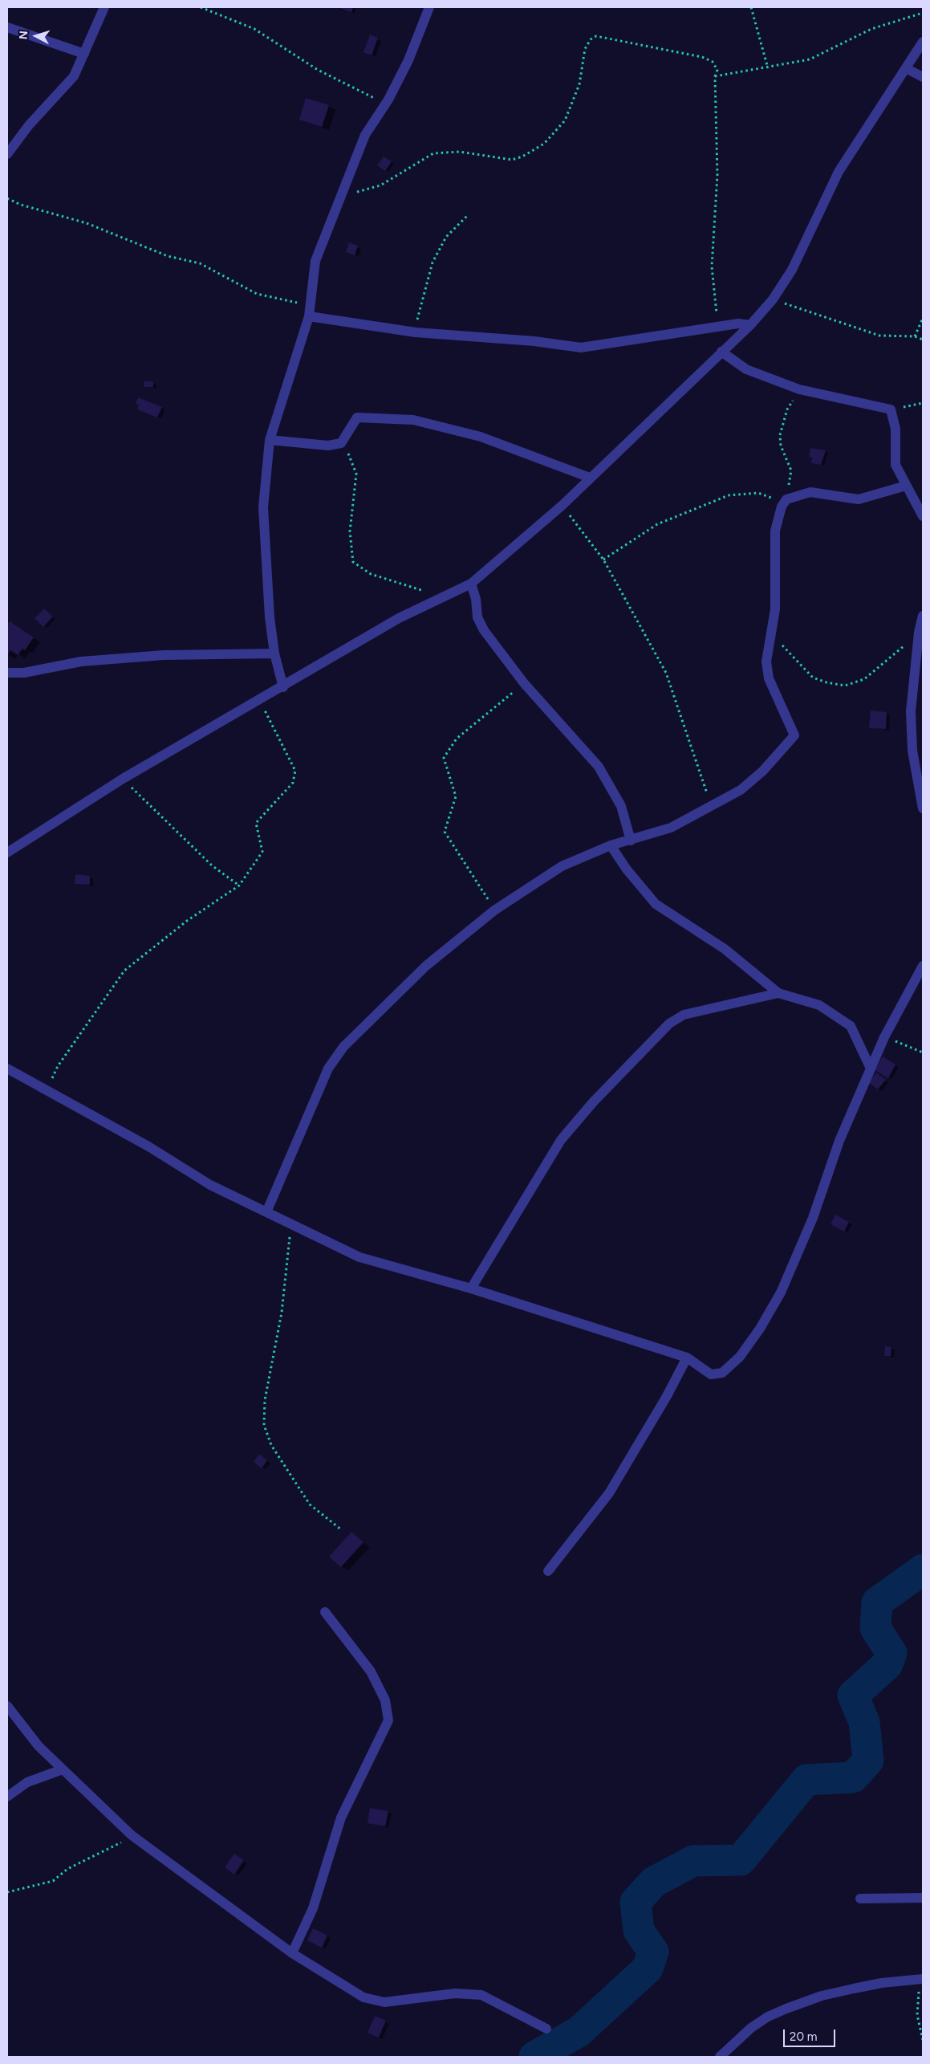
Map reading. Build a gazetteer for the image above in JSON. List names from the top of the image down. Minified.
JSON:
{"scale_bar":"20 m","north":"left"}
